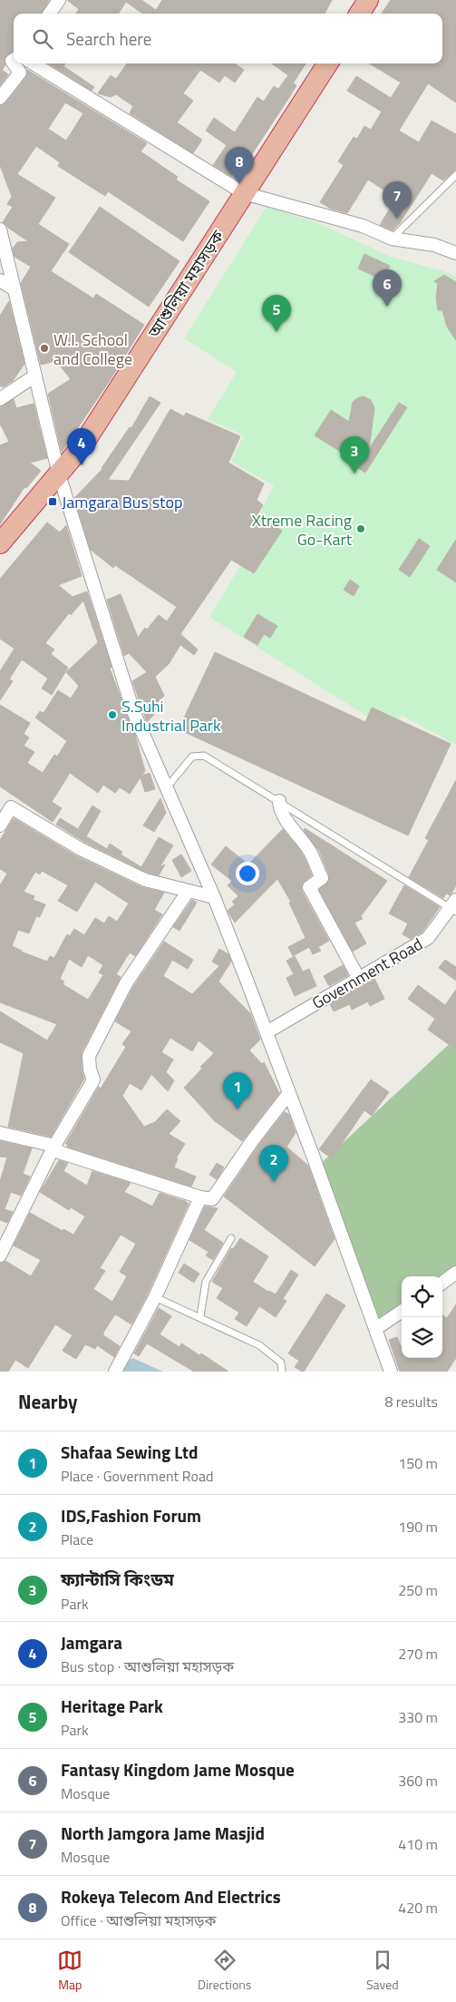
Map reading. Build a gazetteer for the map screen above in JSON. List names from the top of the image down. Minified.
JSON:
{"streets":{"highway":["আশুলিয়া মহাসড়ক"],"street":["Government Road"]},"places":{"other":["W.I. School and College","Xtreme Racing Go-Kart","S.Suhi Industrial Park"],"transit":["Jamgara Bus stop"]},"page":{"search":"Search here","pins":["8","7","6","5","4","3","1","2"],"heading":["Nearby","8 results"],"list":[{"mark":"1","name":"Shafaa Sewing Ltd","note":"Place · Government Road","value":"150 m"},{"mark":"2","name":"IDS,Fashion Forum","note":"Place","value":"190 m"},{"mark":"3","name":"ফ্যান্টাসি কিংডম","note":"Park","value":"250 m"},{"mark":"4","name":"Jamgara","note":"Bus stop · আশুলিয়া মহাসড়ক","value":"270 m"},{"mark":"5","name":"Heritage Park","note":"Park","value":"330 m"},{"mark":"6","name":"Fantasy Kingdom Jame Mosque","note":"Mosque","value":"360 m"},{"mark":"7","name":"North Jamgora Jame Masjid","note":"Mosque","value":"410 m"},{"mark":"8","name":"Rokeya Telecom And Electrics","note":"Office · আশুলিয়া মহাসড়ক","value":"420 m"}],"nav":["Map","Directions","Saved"]}}
